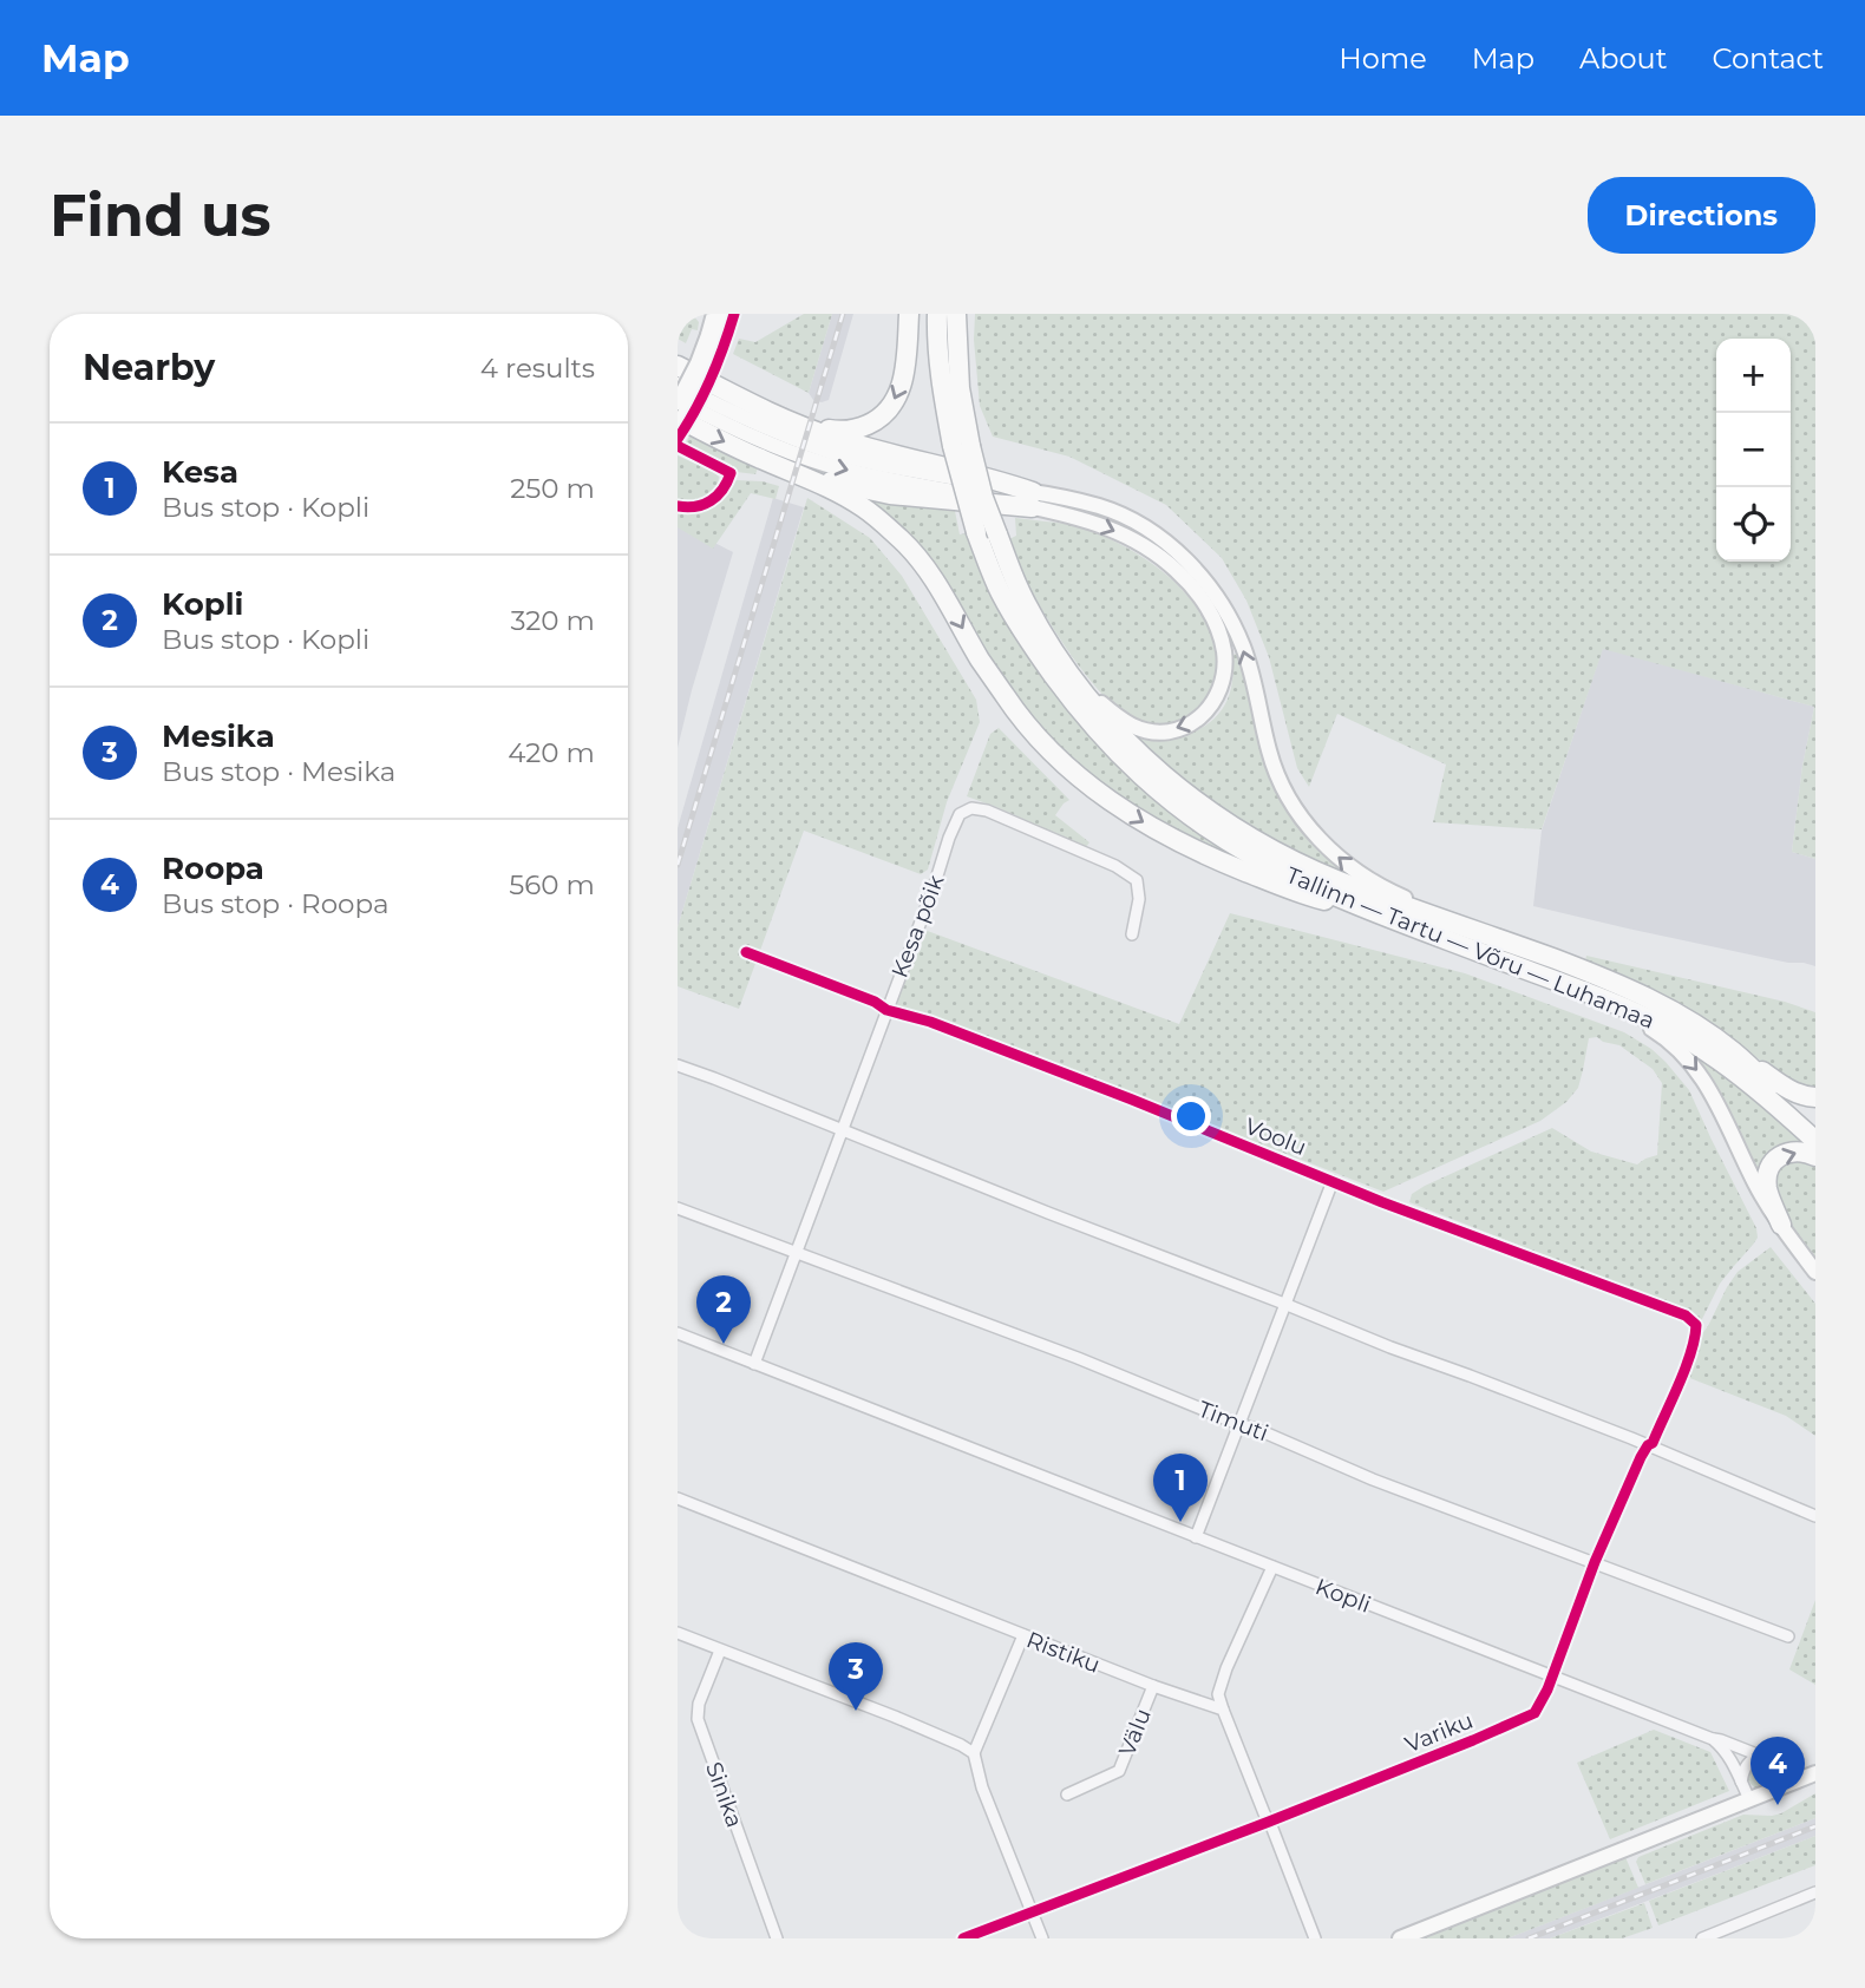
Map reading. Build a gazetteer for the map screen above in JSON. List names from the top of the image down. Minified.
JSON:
{"streets":{"highway":["Tallinn — Tartu — Võru — Luhamaa"],"street":["Kesa põik","Voolu","Timuti","Kopli","Ristiku","Välu","Variku","Sinika"]},"crossings":[["Kesa põik","Voolu"],["Kesa põik","Timuti"],["Kesa põik","Kopli"],["Voolu","Variku"],["Timuti","Variku"],["Kopli","Variku"],["Ristiku","Välu"]],"page":{"header":"Map","nav":["Home","Map","About","Contact"],"buttons":"Directions","title":"Find us","heading":["Nearby","4 results"],"map_buttons":["+","−"],"list":[{"mark":"1","name":"Kesa","note":"Bus stop · Kopli","value":"250 m"},{"mark":"2","name":"Kopli","note":"Bus stop · Kopli","value":"320 m"},{"mark":"3","name":"Mesika","note":"Bus stop · Mesika","value":"420 m"},{"mark":"4","name":"Roopa","note":"Bus stop · Roopa","value":"560 m"}],"pins":["2","1","3","4"]}}
